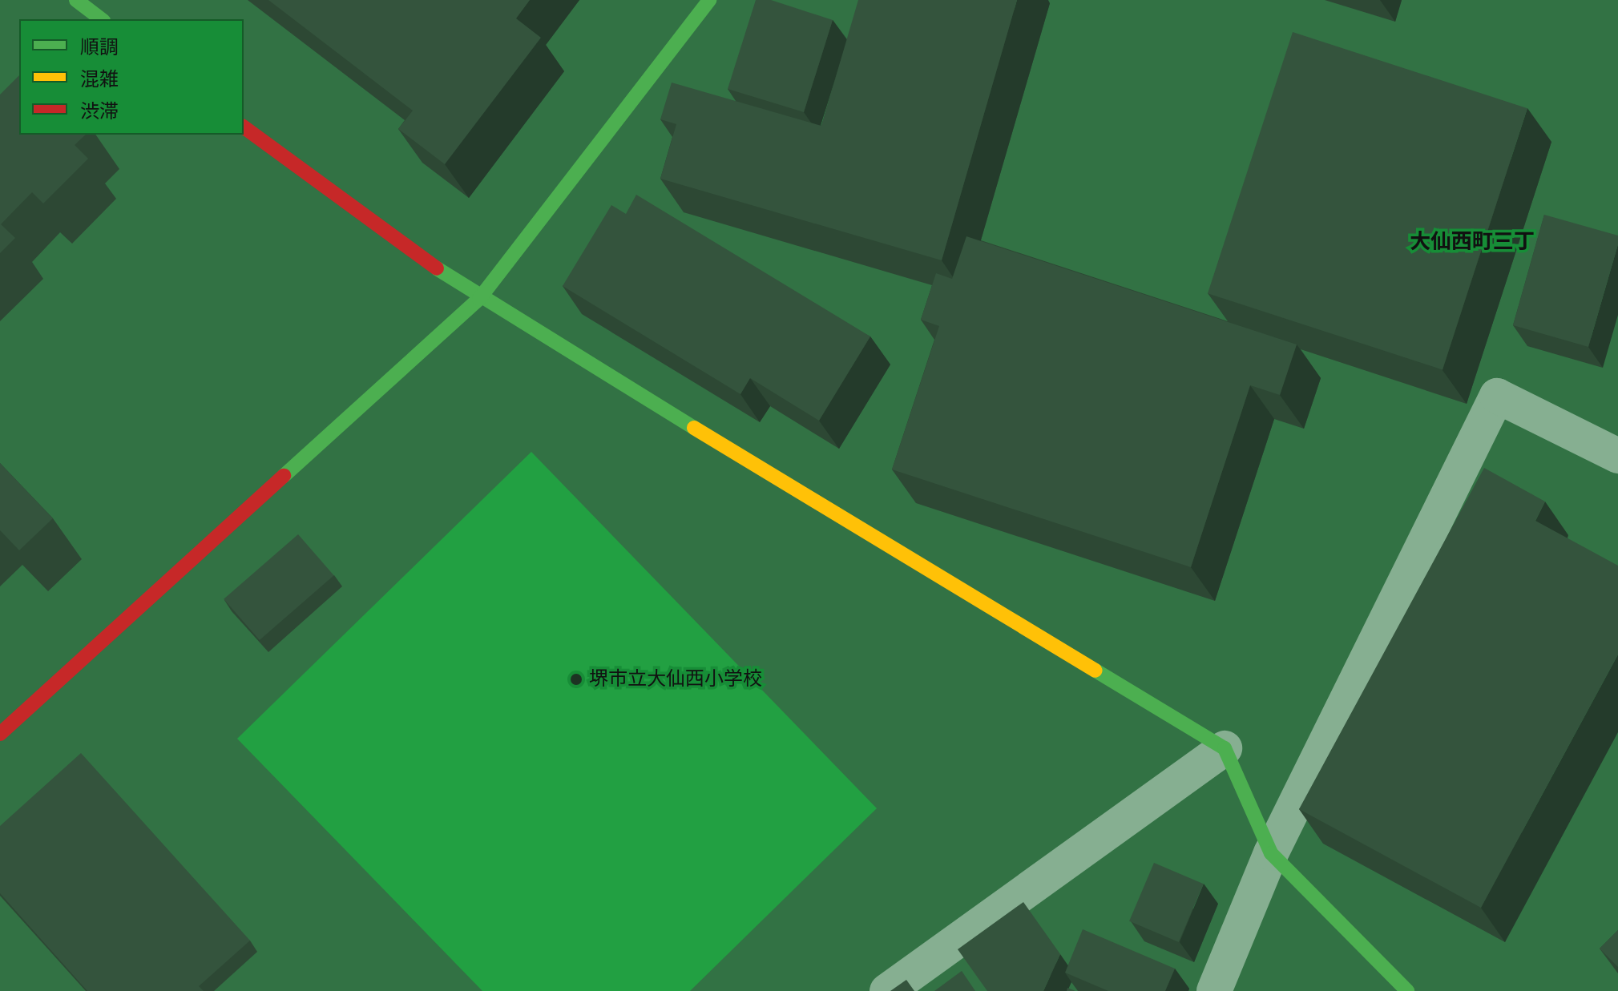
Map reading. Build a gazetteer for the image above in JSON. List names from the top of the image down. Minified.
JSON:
{"districts":["大仙西町三丁"],"places":["堺市立大仙西小学校"],"legend":["順調","混雑","渋滞"]}
